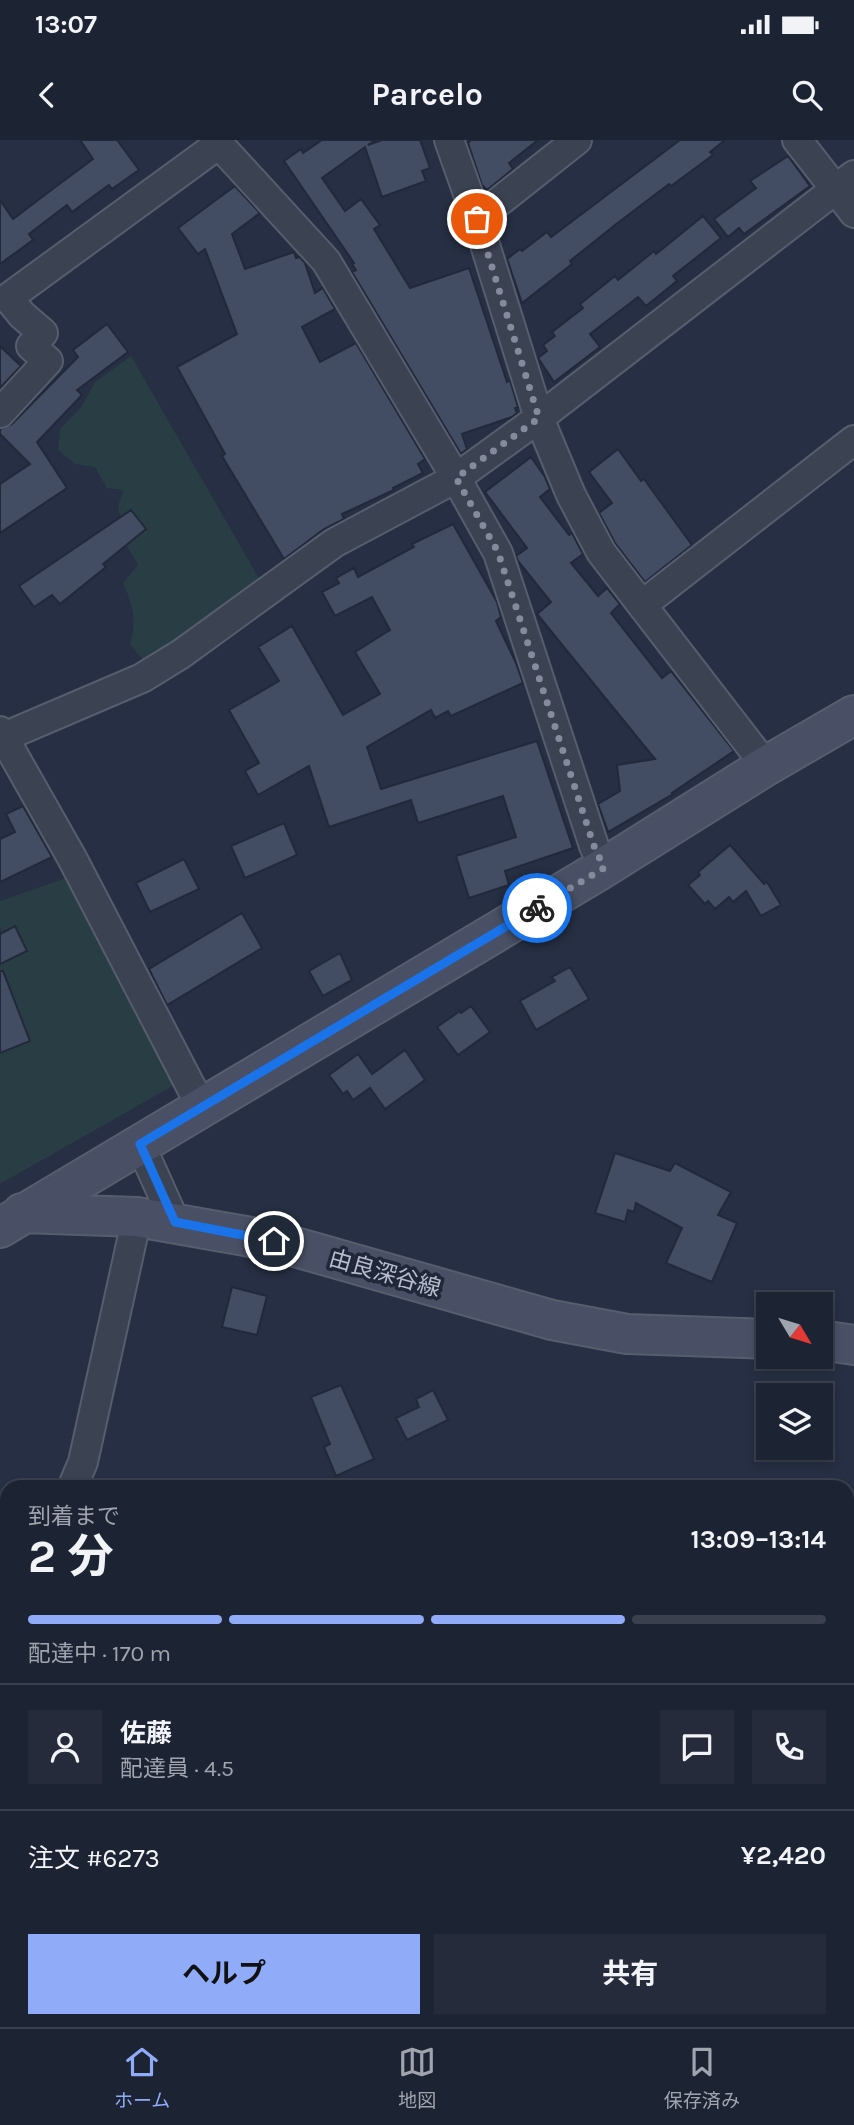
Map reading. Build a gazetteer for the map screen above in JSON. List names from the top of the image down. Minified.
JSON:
{"streets":{"street":["由良深谷線"]},"north":"bottom right","page":{"status":"13:07","header":"Parcelo","heading":["2 分","到着まで","13:09–13:14"],"panel":["佐藤","配達員 · 4.5","注文 #6273","¥2,420"],"bar":"配達中 · 170 m","buttons":["ヘルプ","共有"],"tabs":["ホーム","地図","保存済み"]}}
